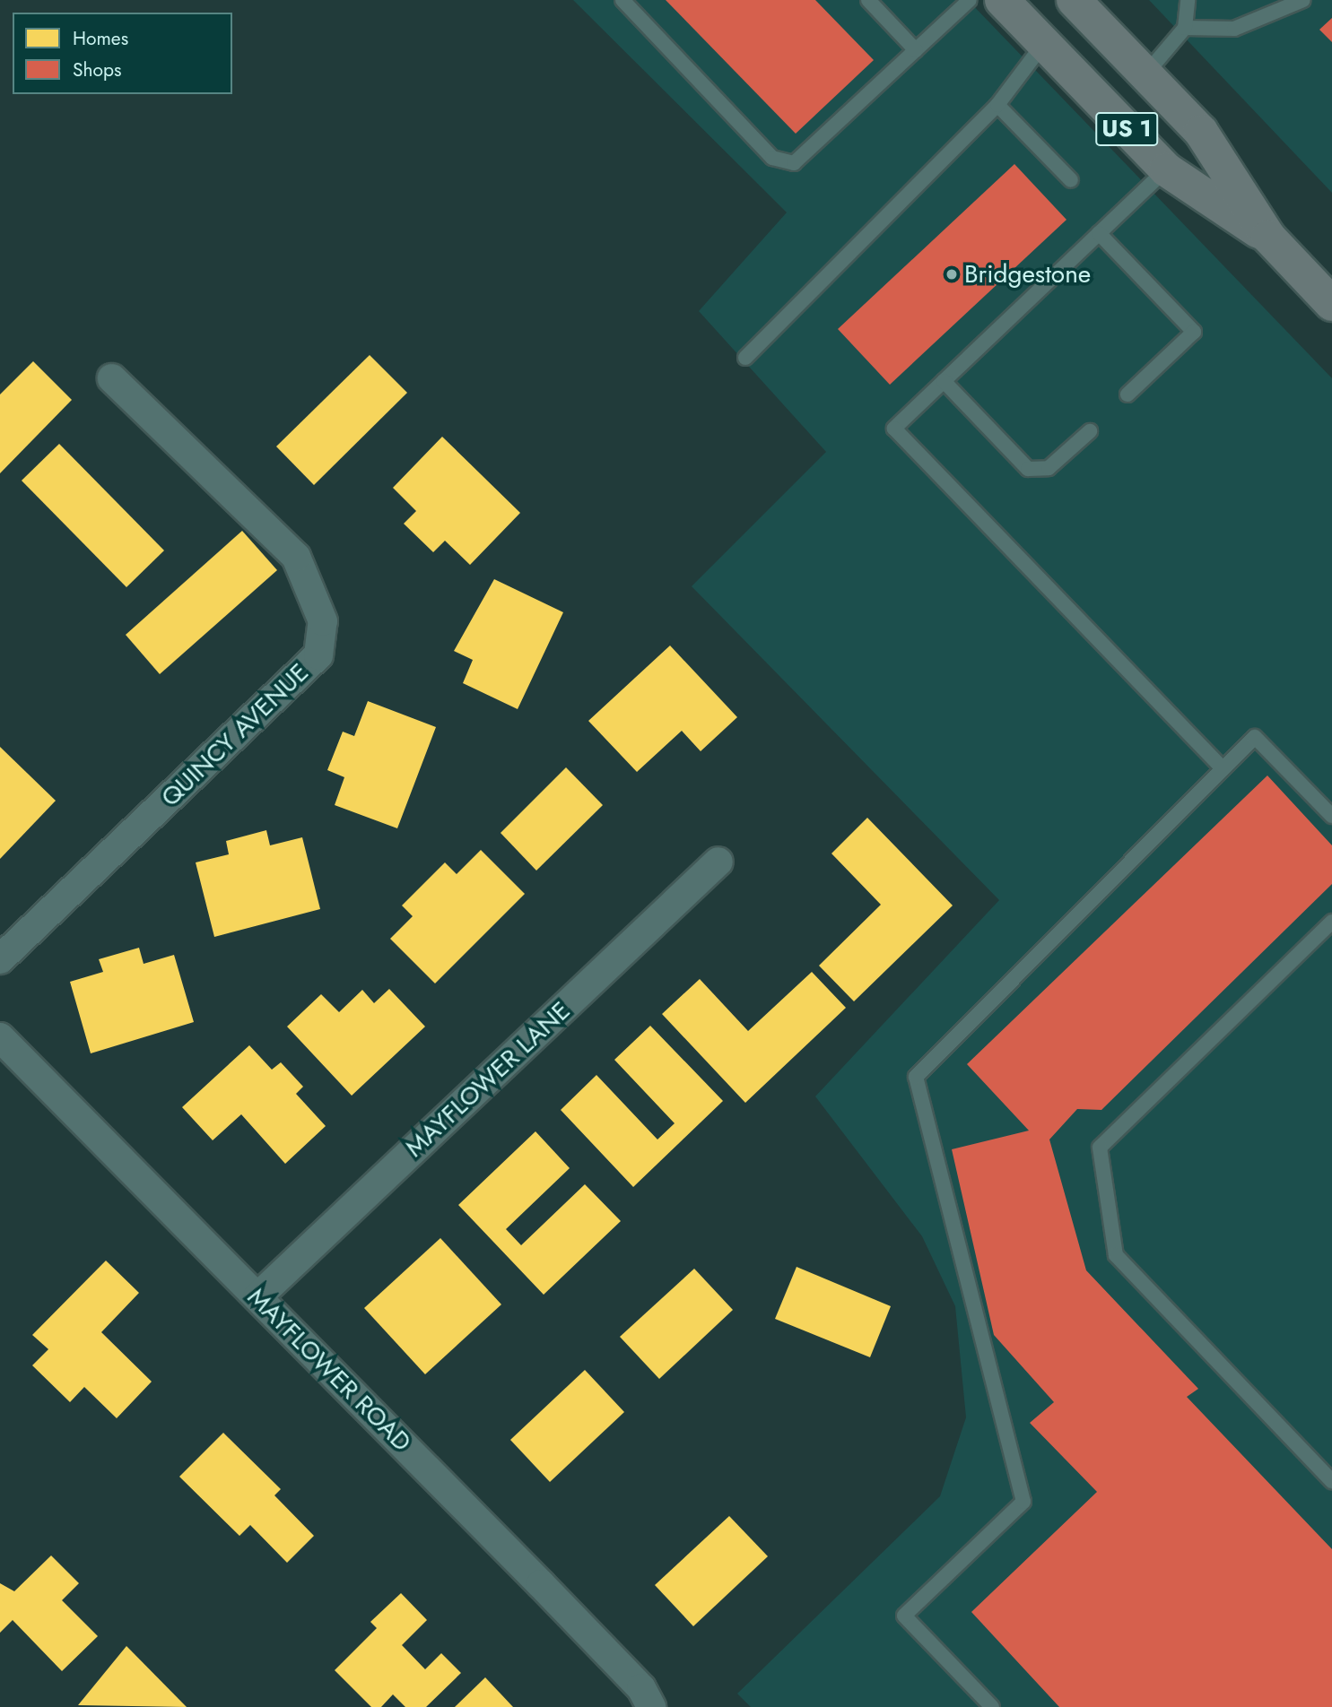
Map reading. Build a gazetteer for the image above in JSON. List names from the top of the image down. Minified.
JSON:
{"streets":{"main road":["US 1"],"street":["QUINCY AVENUE","MAYFLOWER LANE","MAYFLOWER ROAD"]},"crossings":[["MAYFLOWER LANE","MAYFLOWER ROAD"]],"places":["Bridgestone"],"legend":["Homes","Shops"]}
